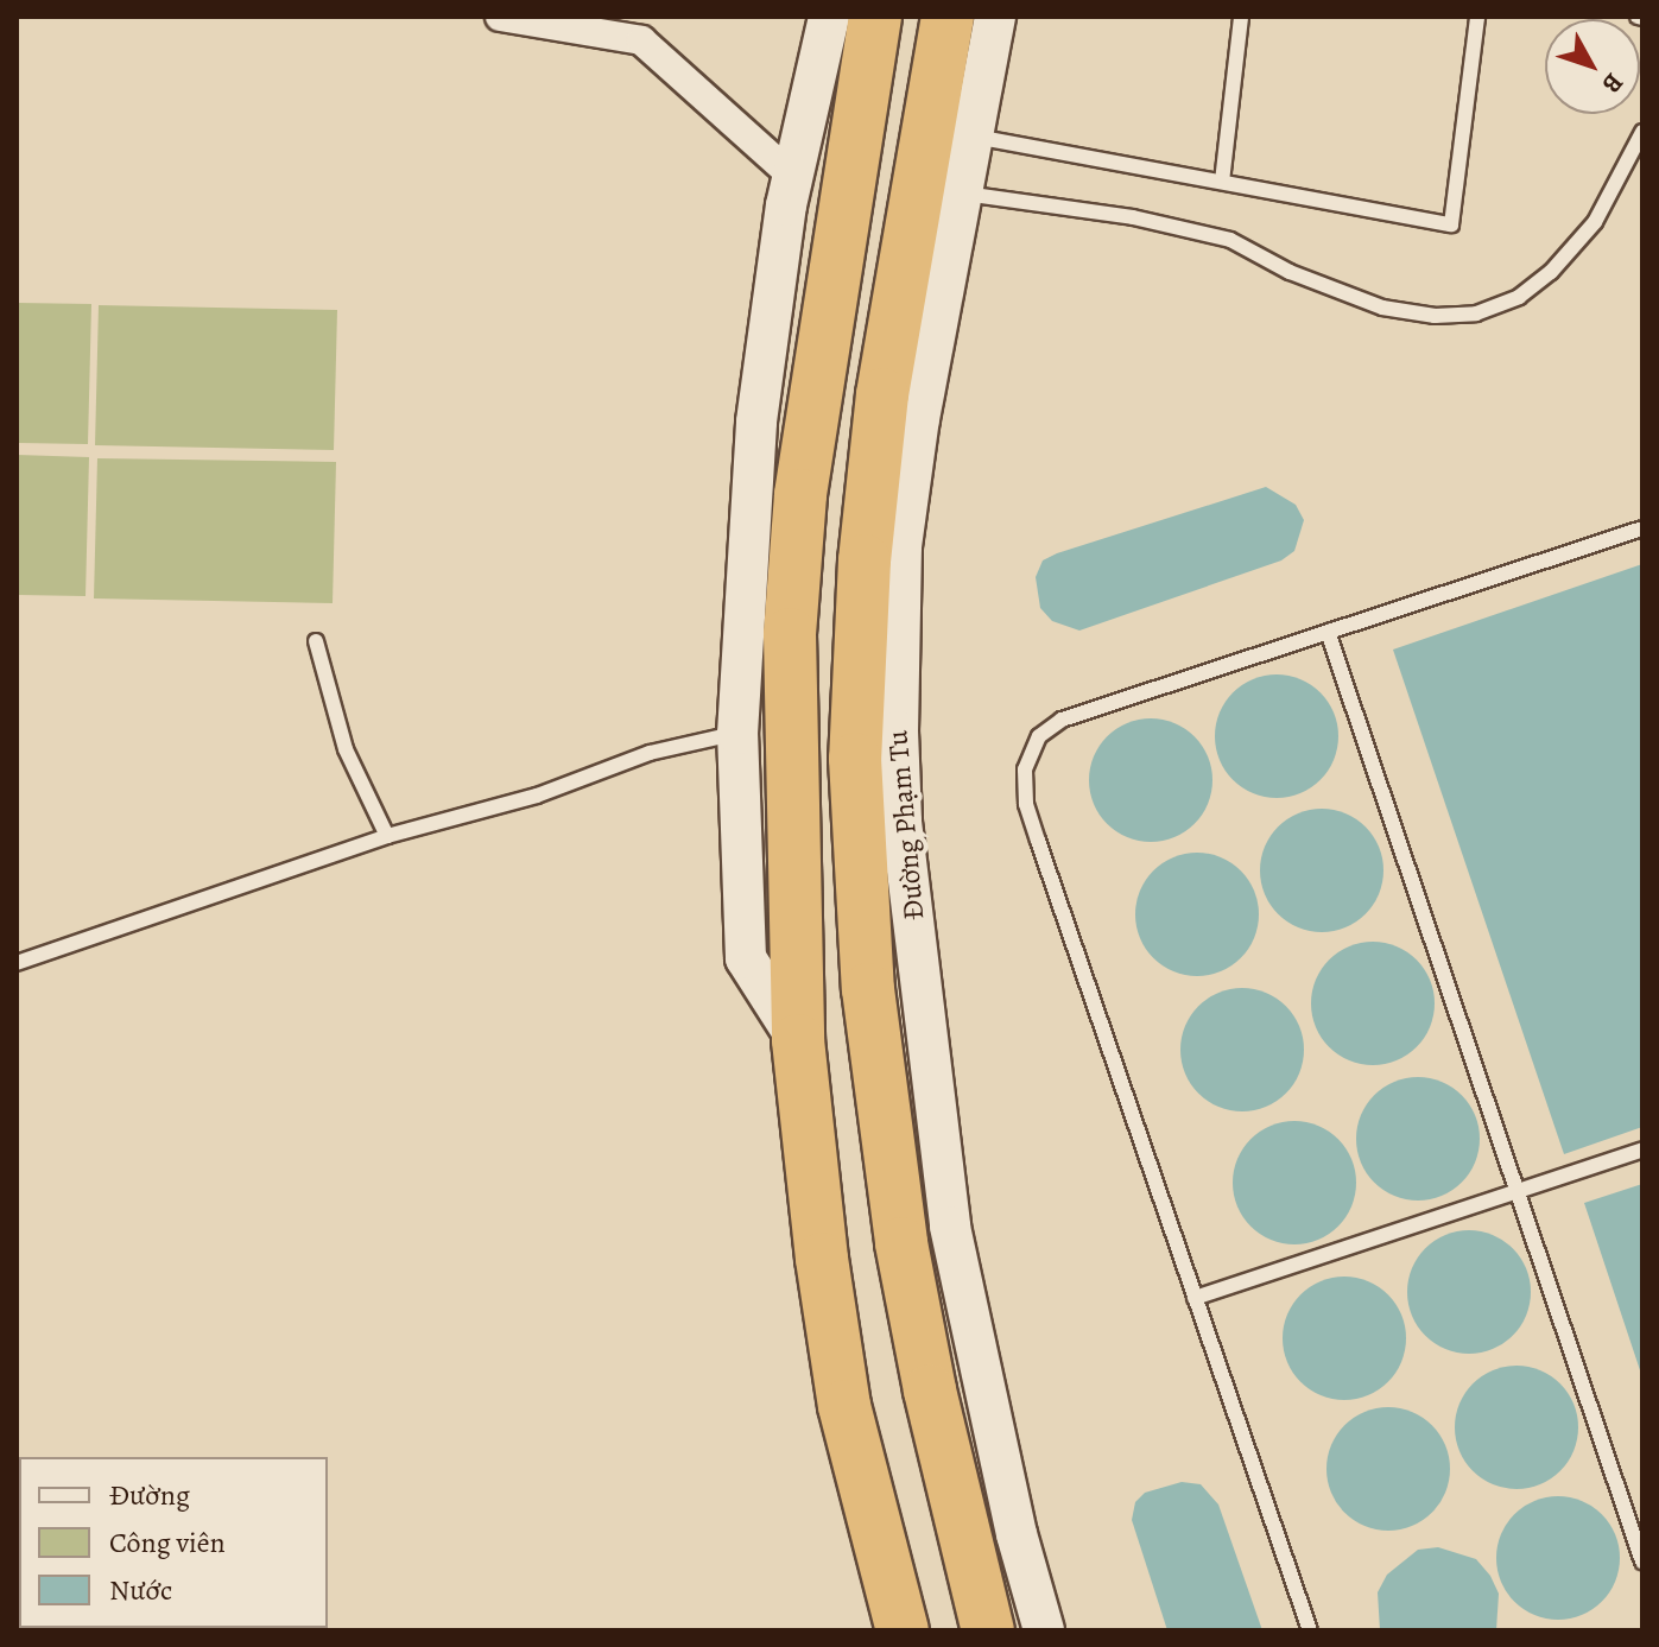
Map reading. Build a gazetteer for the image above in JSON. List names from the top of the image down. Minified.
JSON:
{"streets":{"highway":["Đường Phạm Tu"]},"legend":["Đường","Công viên","Nước"],"north":"bottom right"}
